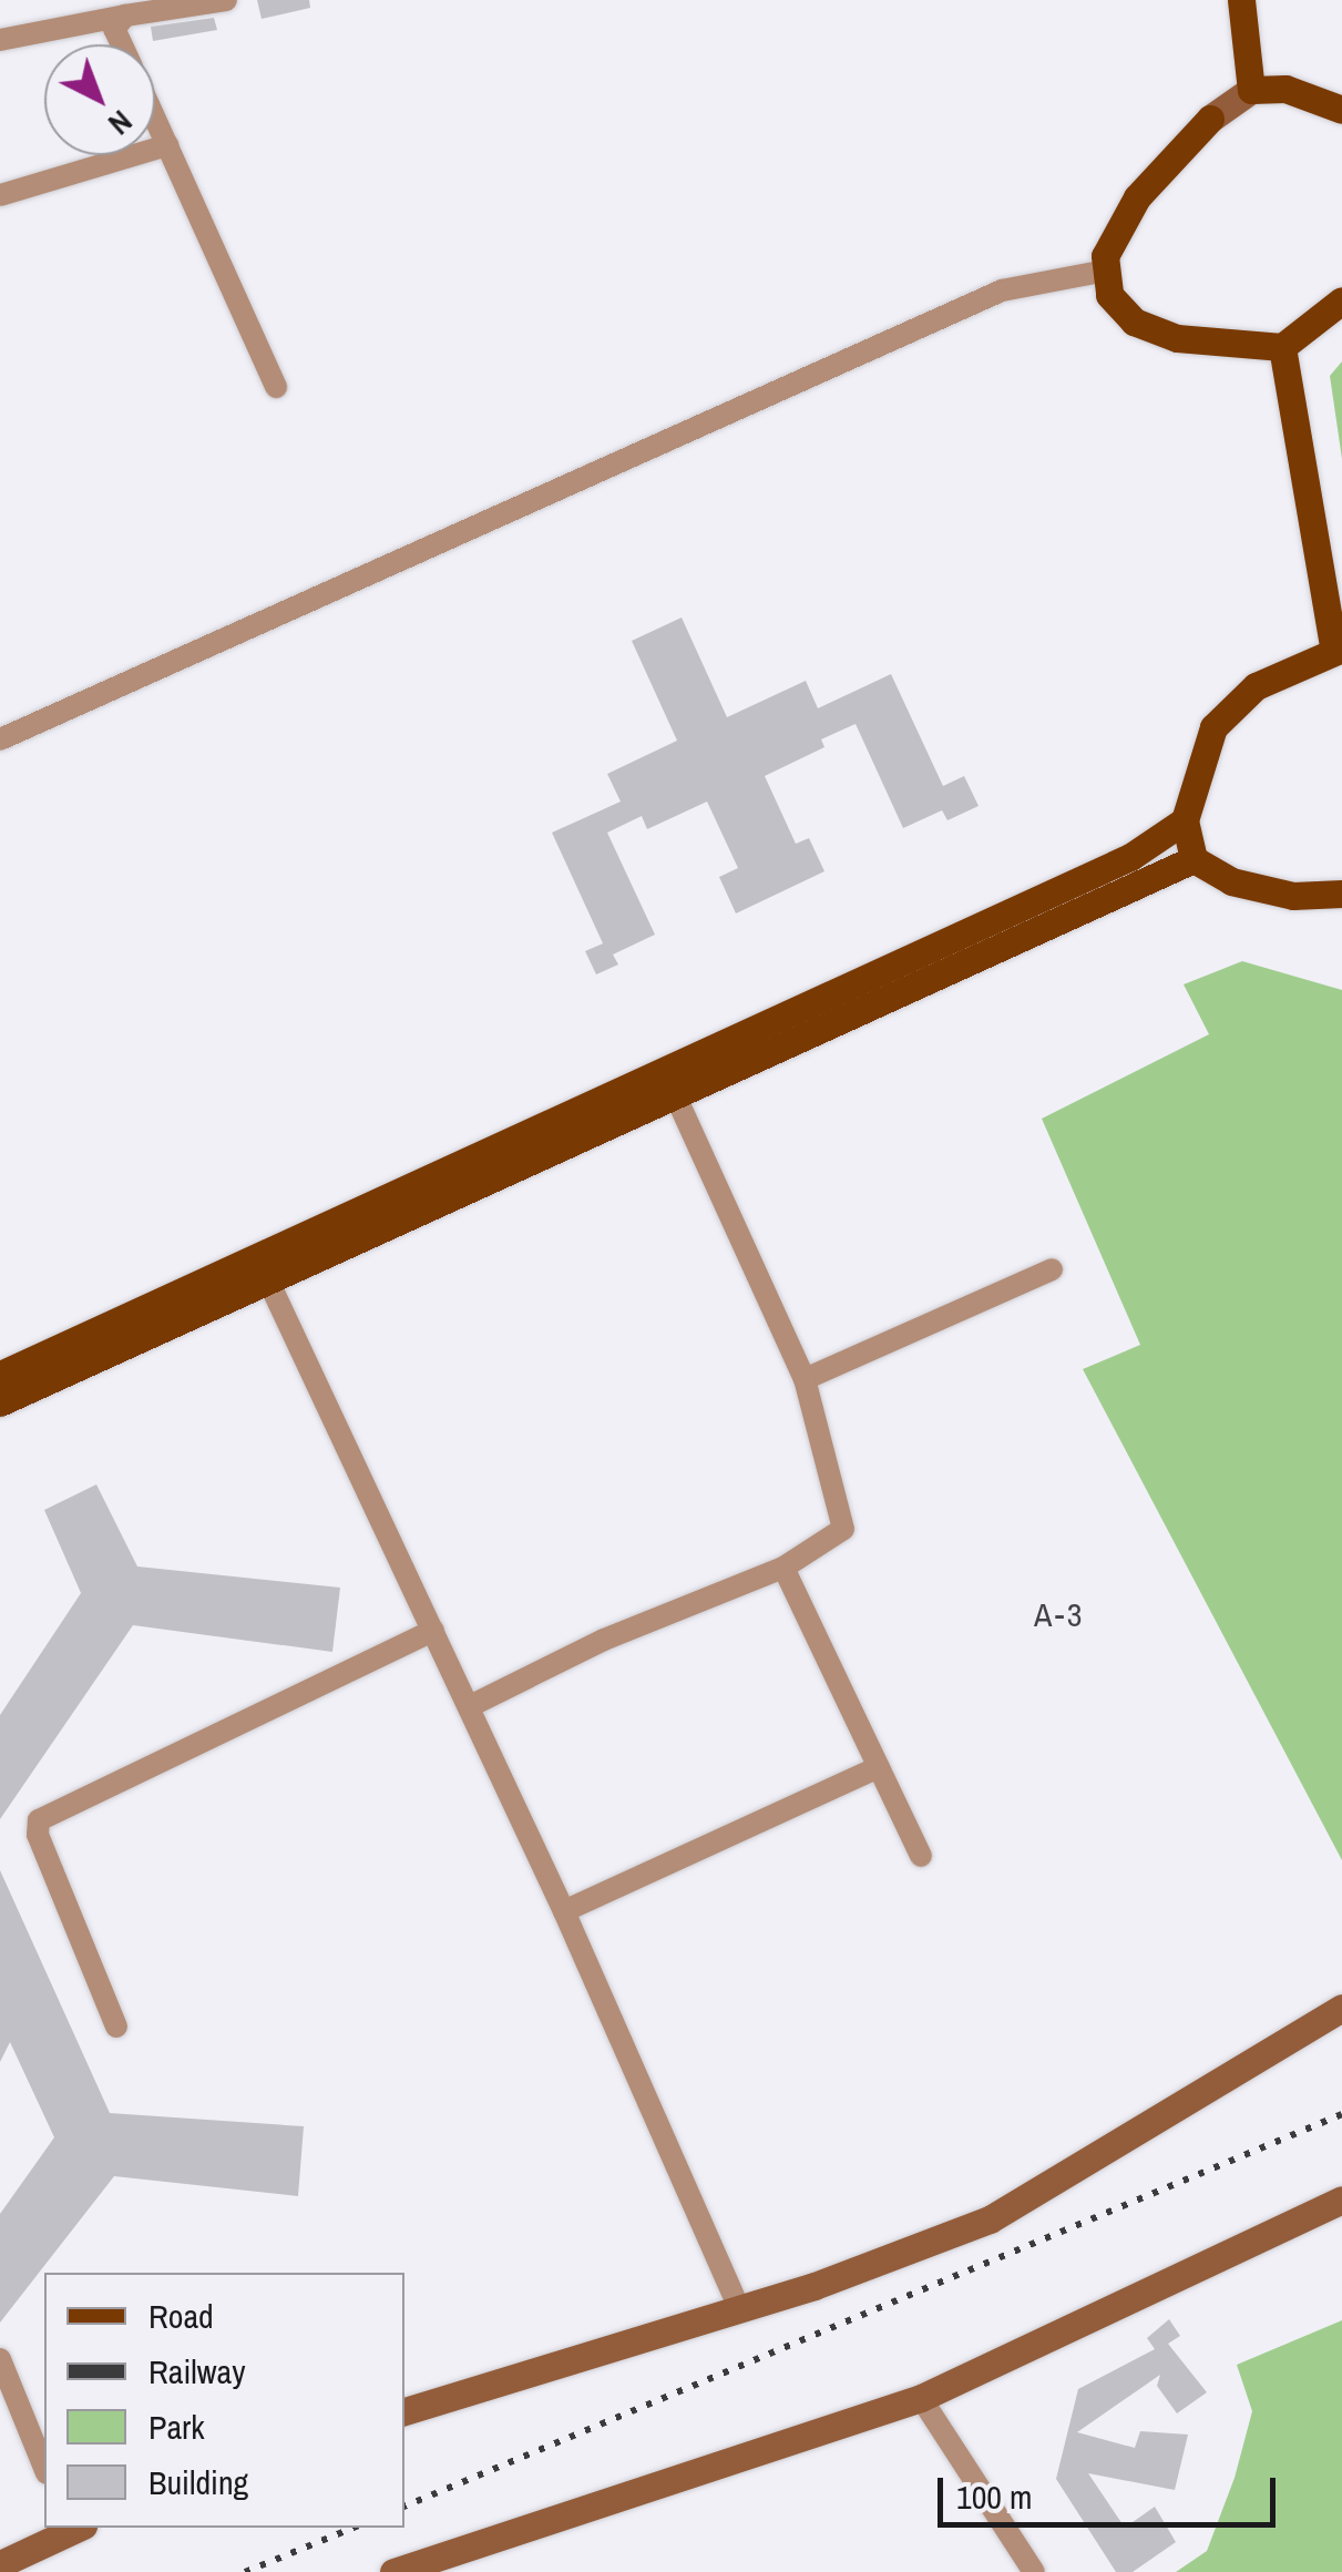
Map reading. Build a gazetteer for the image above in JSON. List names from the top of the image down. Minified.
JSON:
{"districts":["A-3"],"legend":["Road","Railway","Park","Building"],"scale_bar":"100 m","north":"bottom right"}
